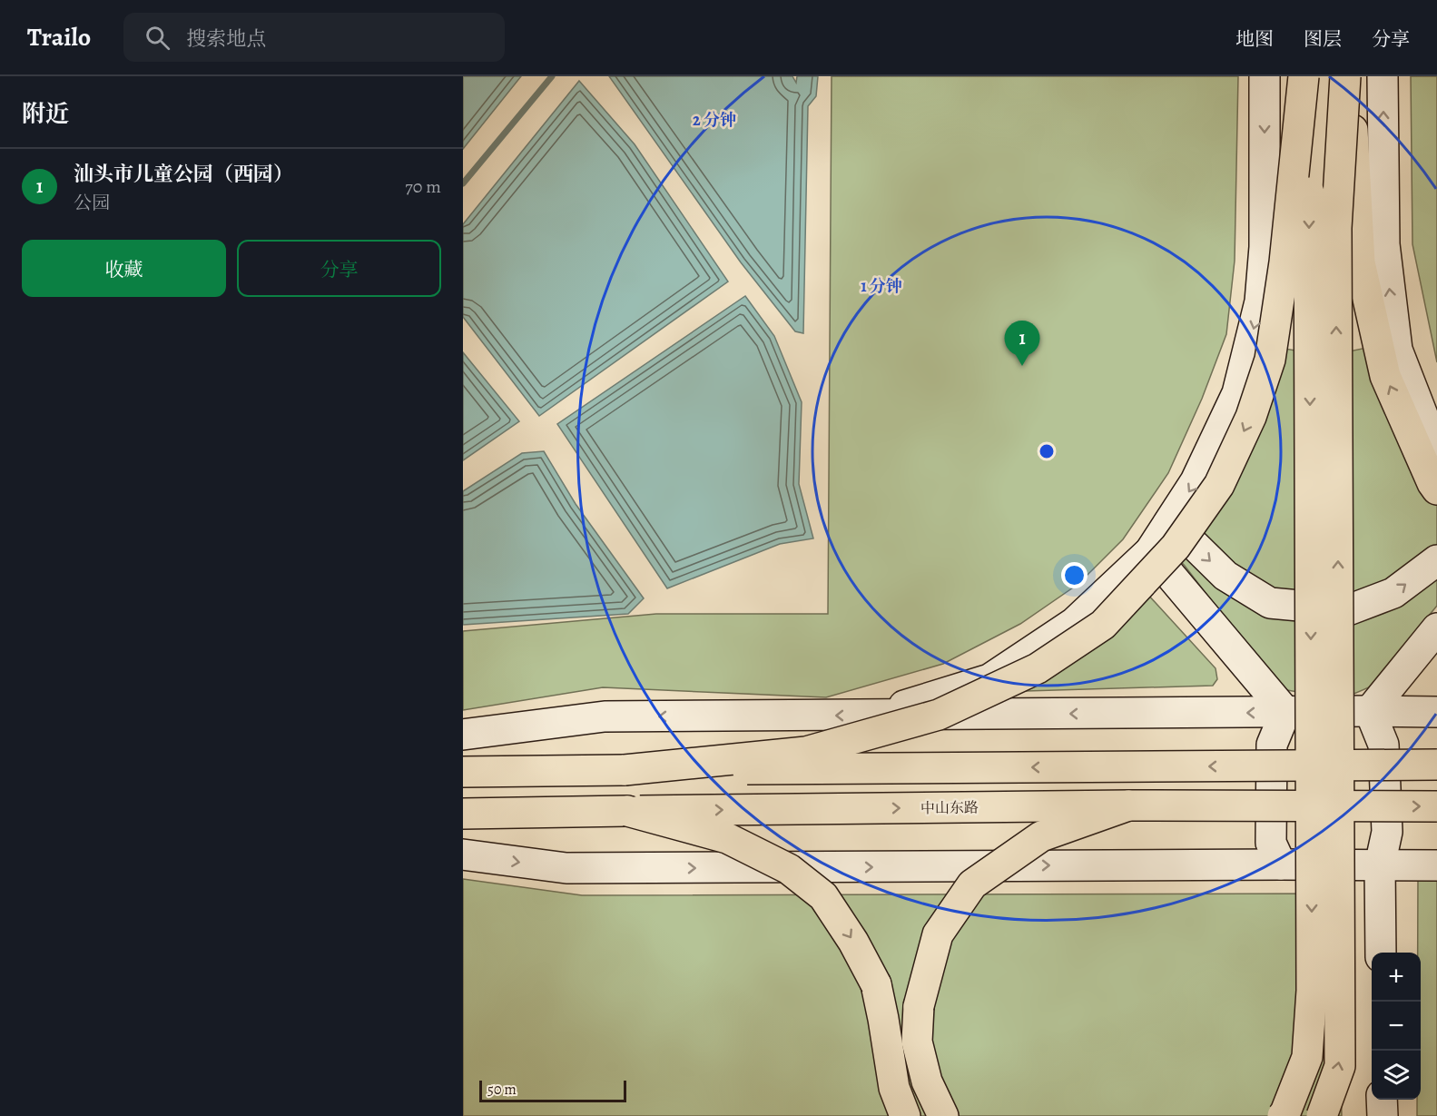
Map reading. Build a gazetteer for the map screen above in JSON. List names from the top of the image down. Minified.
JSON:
{"streets":{"main road":["中山东路"]},"scale_bar":"50 m","page":{"header":"Trailo","search":"搜索地点","nav":["地图","图层","分享"],"heading":"附近","list":[{"mark":"1","name":"汕头市儿童公园（西园）","note":"公园","value":"70 m"}],"buttons":["收藏","分享"],"pins":"1","map_buttons":["+","−"],"scale":"50 m"},"rings":["2 分钟","1 分钟"]}
